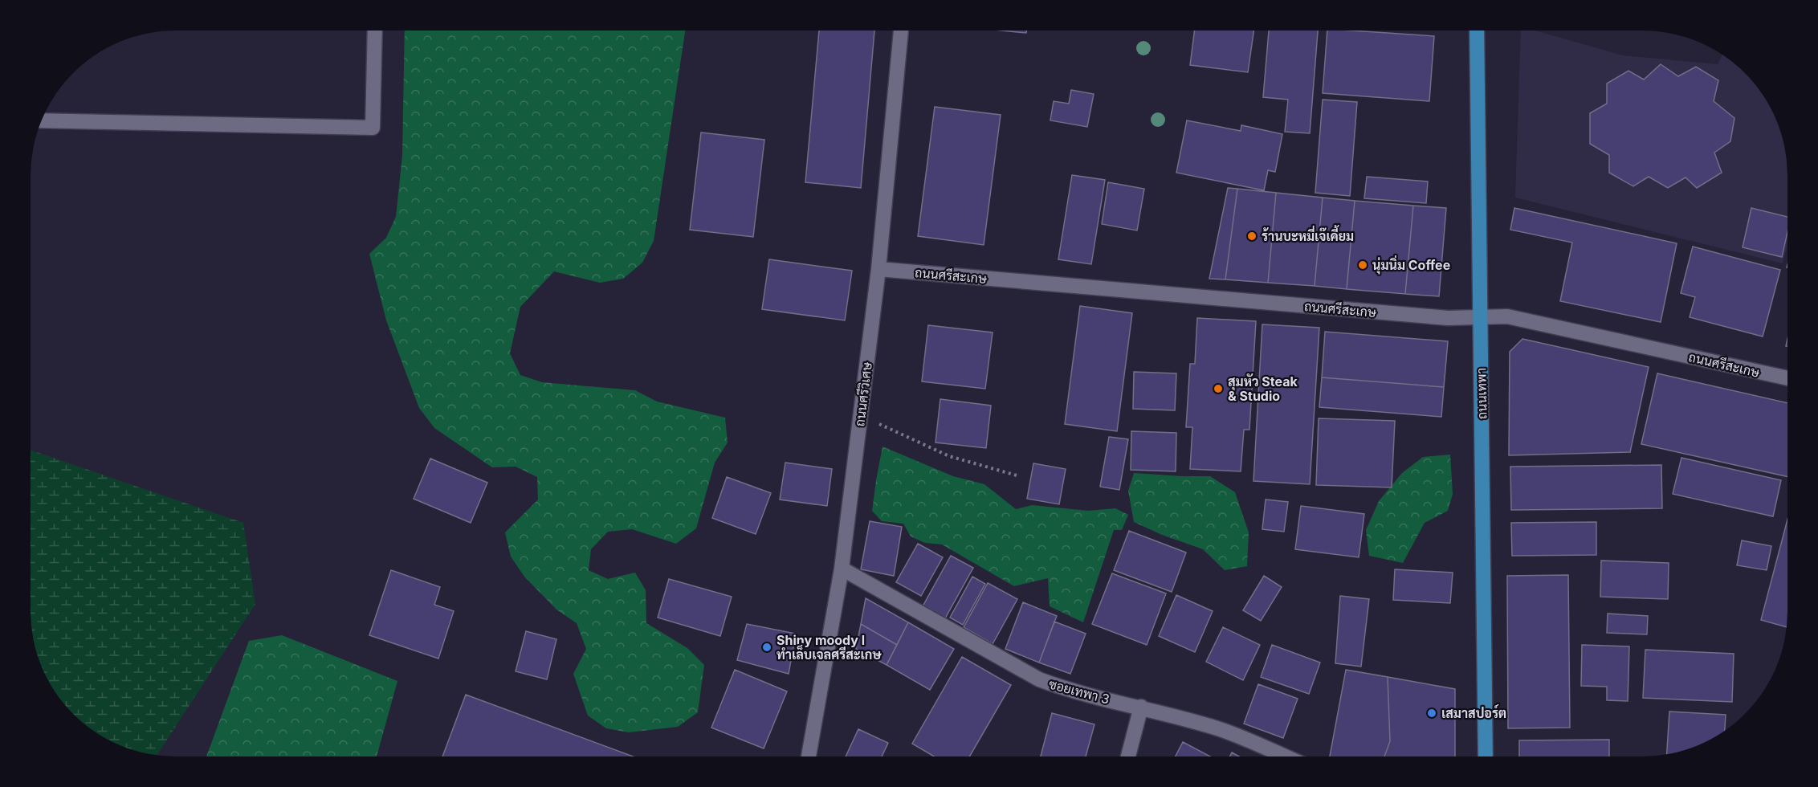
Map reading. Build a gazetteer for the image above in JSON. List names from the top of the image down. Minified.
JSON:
{"streets":{"main road":["ถนนเทพา"],"street":["ถนนศรีสะเกษ","ถนนศรีวิเศษ","ซอยเทพา 3"]},"crossings":[["ถนนศรีสะเกษ","ถนนเทพา"],["ถนนศรีสะเกษ","ถนนศรีวิเศษ"],["ถนนศรีวิเศษ","ซอยเทพา 3"]],"places":["ร้านบะหมี่เจ๊เคี้ยม","นุ่มนิ่ม Coffee","สุมหัว Steak & Studio","Shiny moody l ทำเล็บเจลศรีสะเกษ","เสมาสปอร์ต"]}
